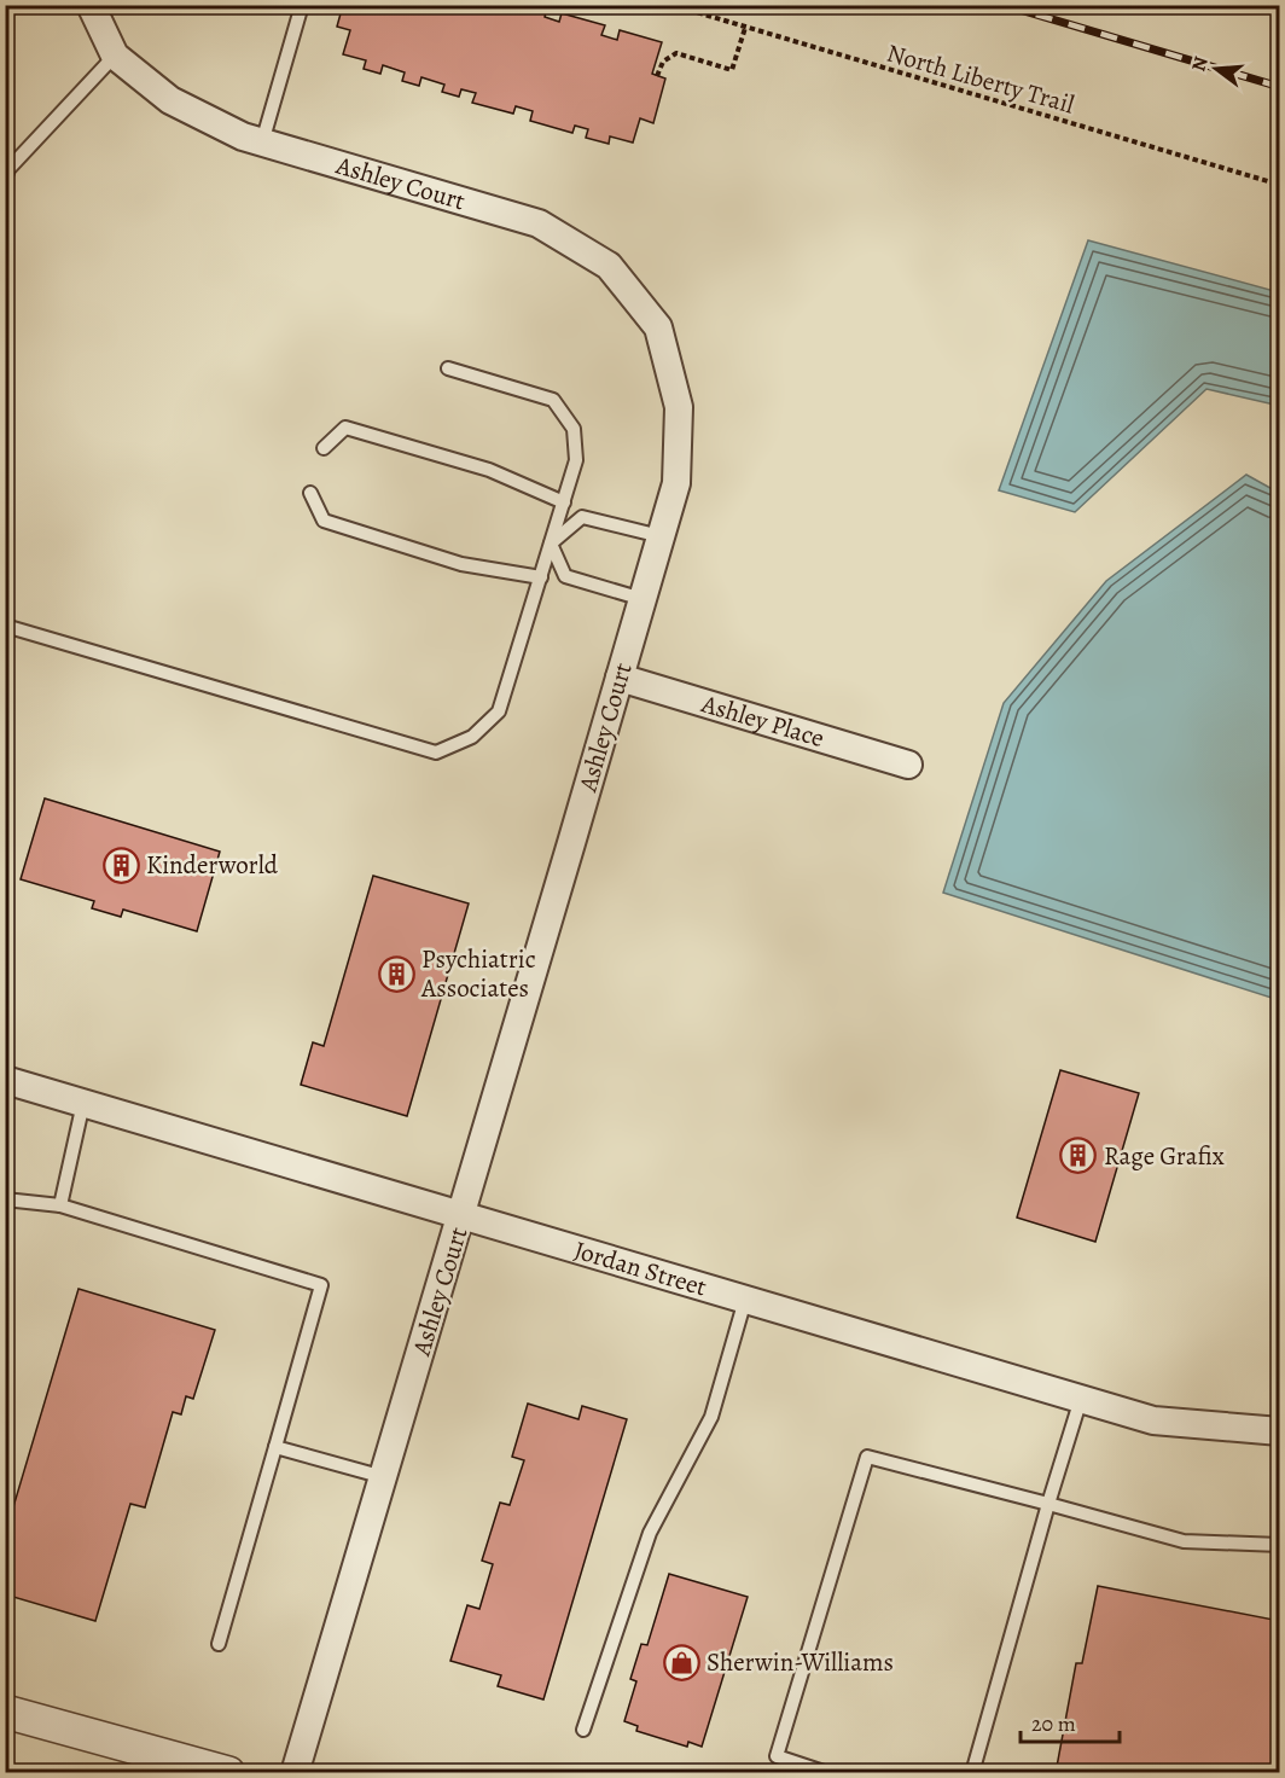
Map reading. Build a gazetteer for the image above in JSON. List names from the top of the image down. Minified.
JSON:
{"streets":{"street":["Ashley Court","Ashley Place","Jordan Street"],"path":["North Liberty Trail"]},"crossings":[["Ashley Court","Ashley Place"],["Ashley Court","Jordan Street"]],"places":{"building":["Kinderworld","Psychiatric Associates","Rage Grafix"],"shop":["Sherwin-Williams"]},"scale_bar":"20 m","north":"left"}
